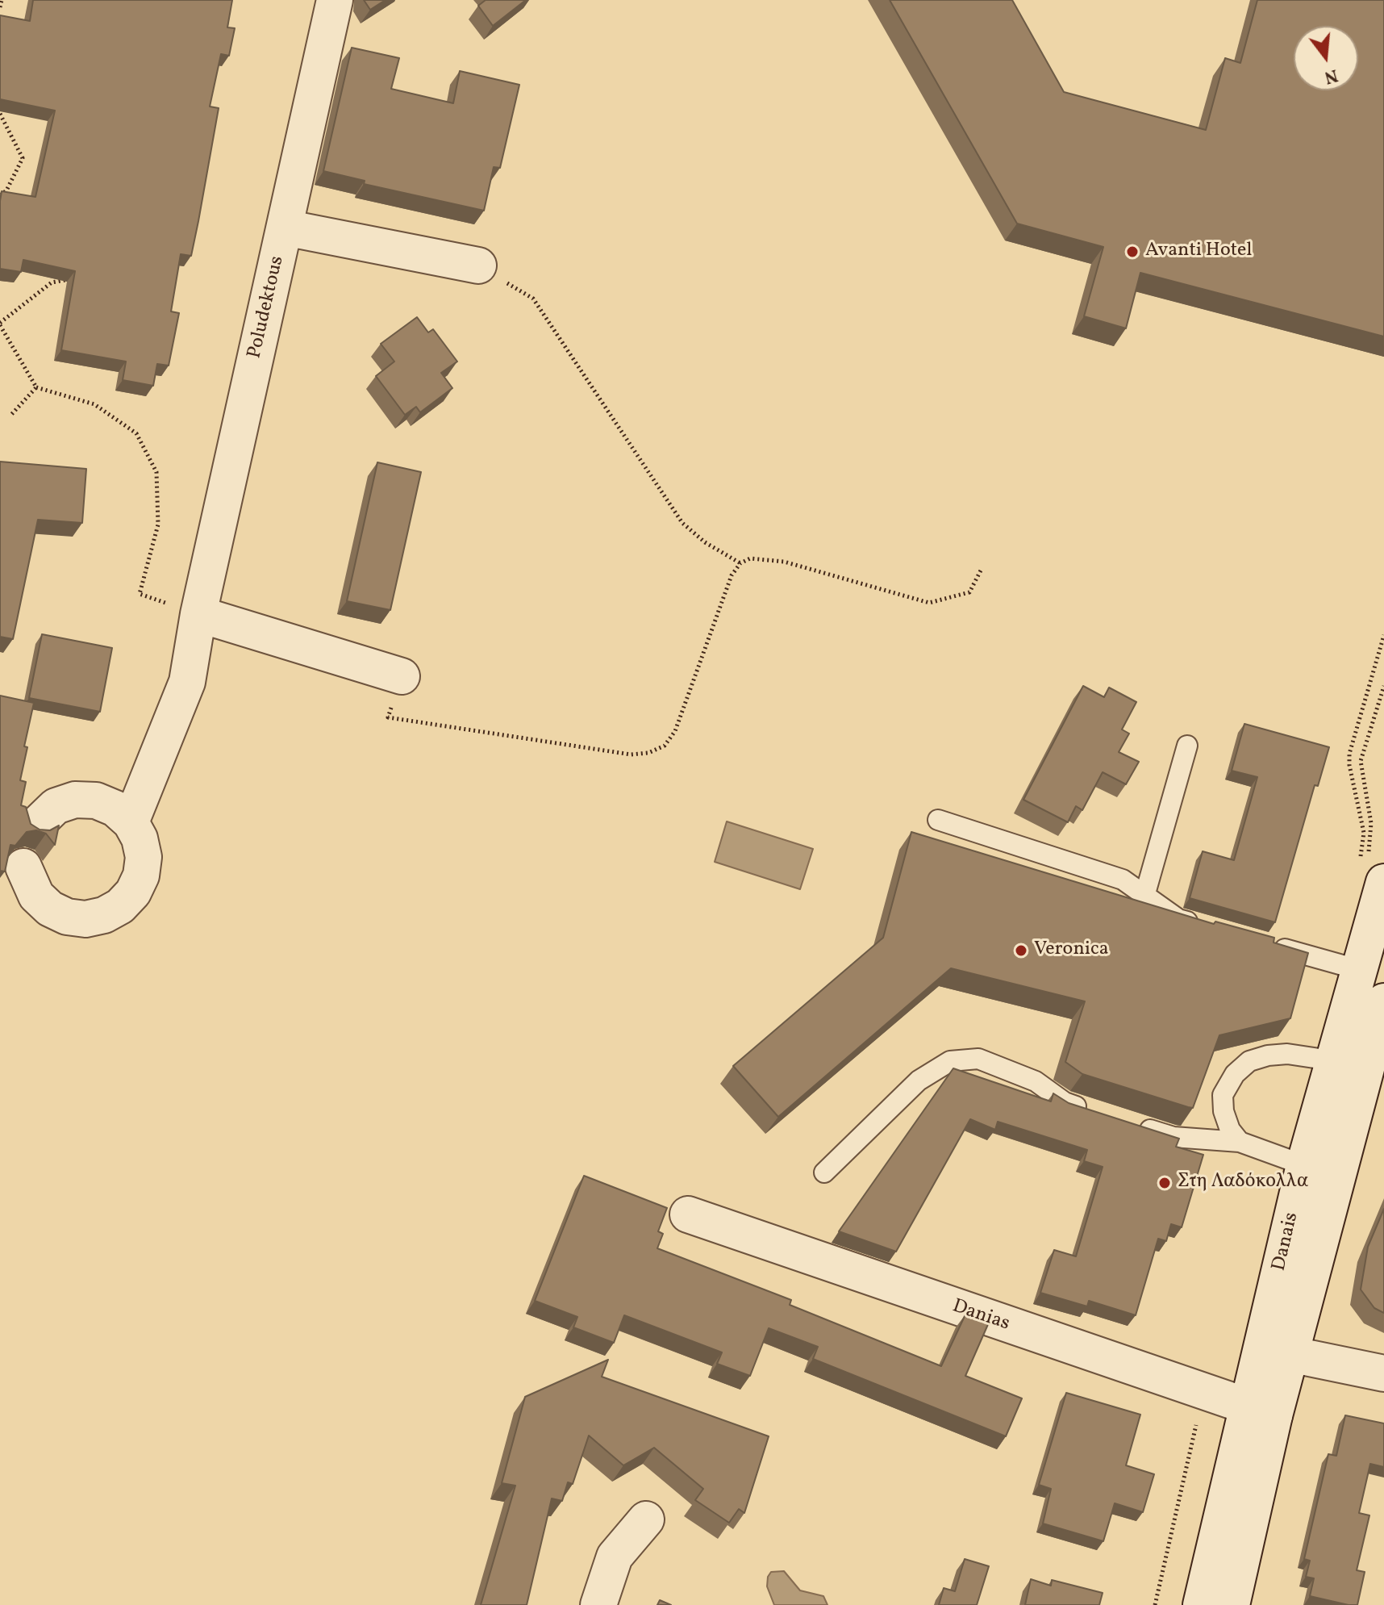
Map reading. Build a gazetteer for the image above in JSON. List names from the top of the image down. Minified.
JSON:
{"streets":{"street":["Poludektous","Danais","Danias"]},"crossings":[["Danais","Danias"]],"places":["Avanti Hotel","Veronica","Στη Λαδόκολλα"],"north":"bottom"}
